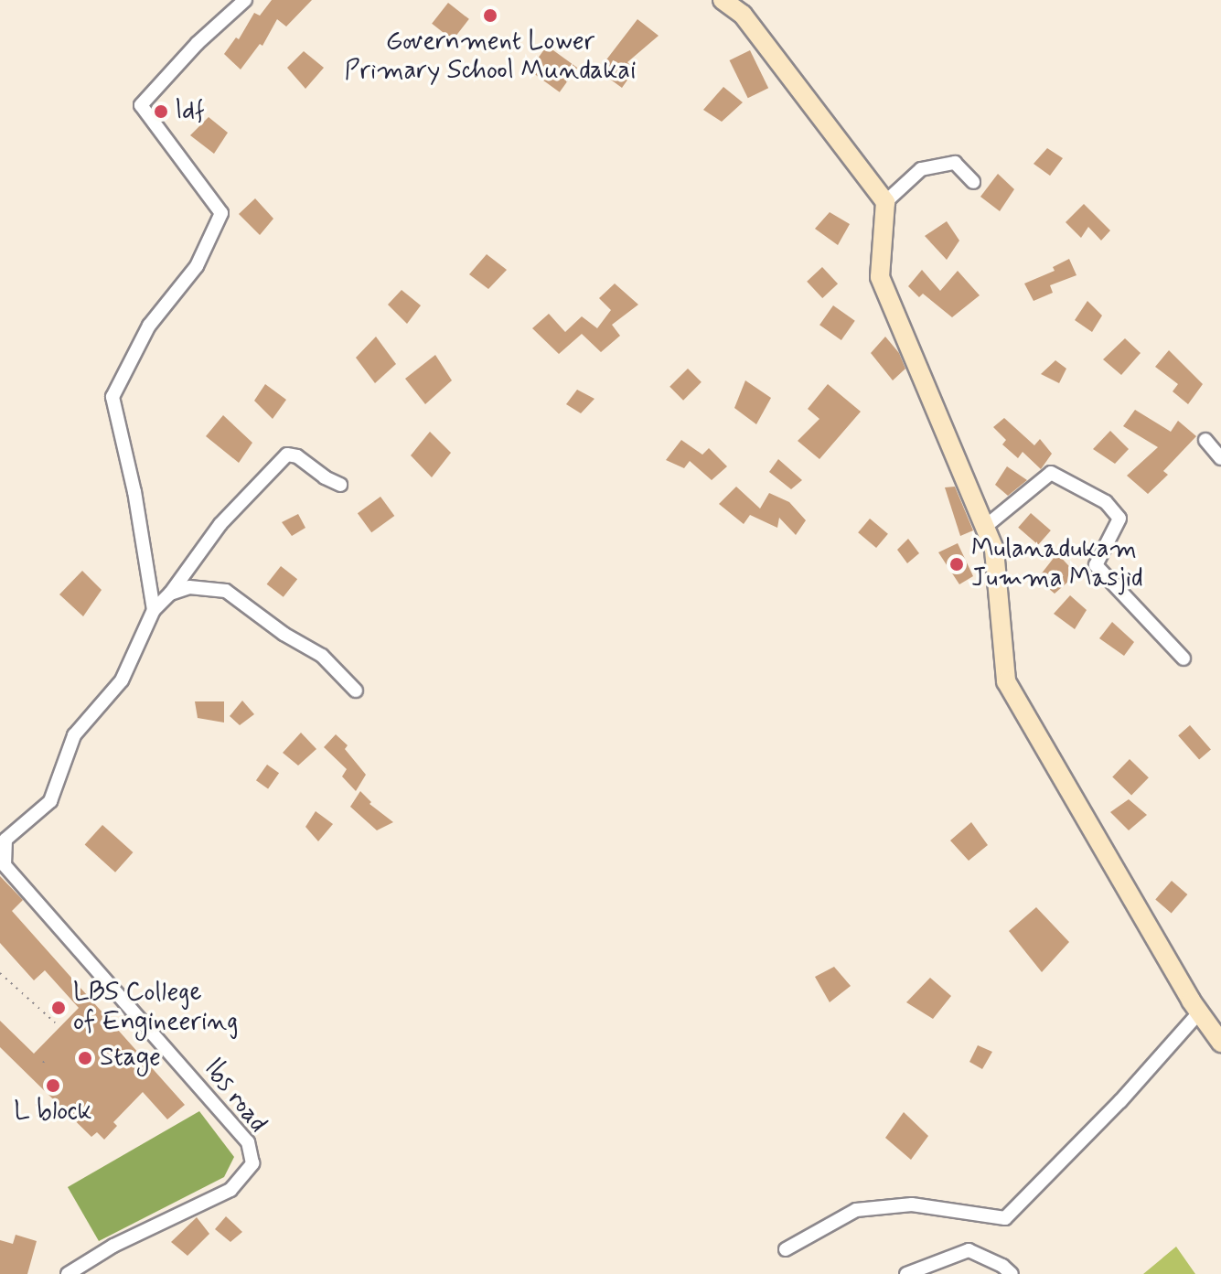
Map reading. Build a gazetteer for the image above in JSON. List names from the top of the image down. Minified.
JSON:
{"streets":{"street":["lbs road"]},"places":["Government Lower Primary School Mundakai","ldf","Mulanadukam Jumma Masjid","LBS College of Engineering","Stage","L block"]}
